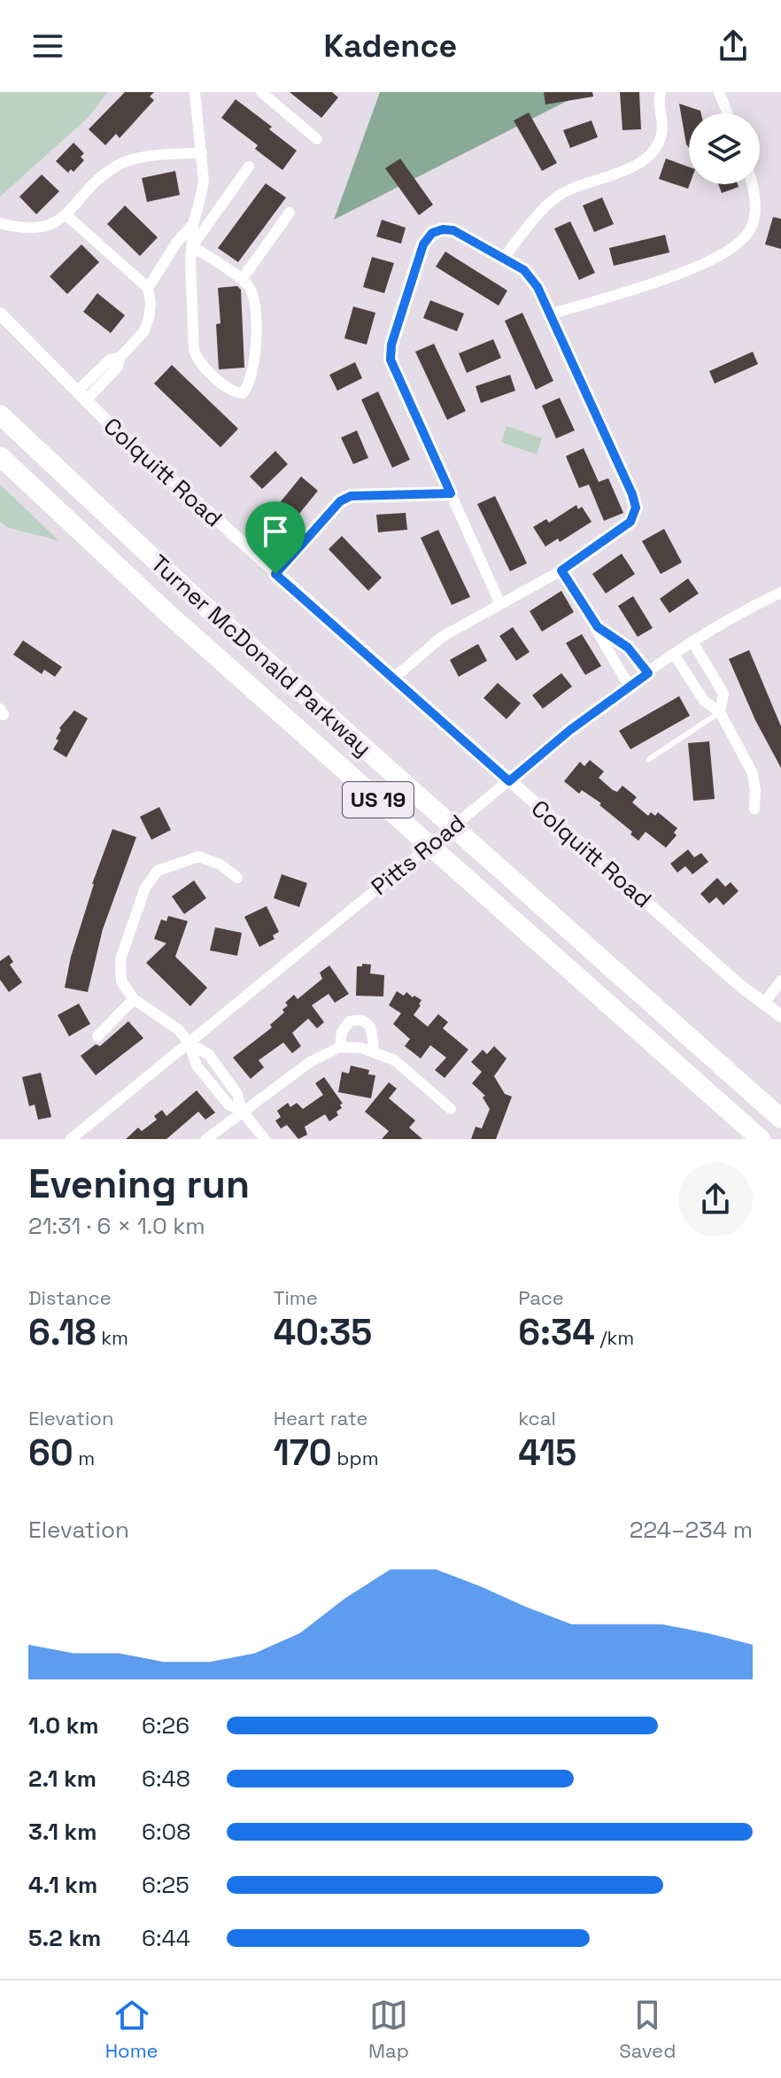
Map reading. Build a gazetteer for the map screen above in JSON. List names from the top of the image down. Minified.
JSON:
{"streets":{"highway":["Turner McDonald Parkway","US 19"],"street":["Colquitt Road","Pitts Road"]},"crossings":[["Colquitt Road","Pitts Road"]],"page":{"header":"Kadence","heading":["Evening run","21:31 · 6 × 1.0 km"],"stats":[["Distance","6.18 km"],["Time","40:35"],["Pace","6:34 /km"],["Elevation","60 m"],["Heart rate","170 bpm"],["kcal","415"]],"chart":["Elevation","224–234 m"],"list":[{"name":"1.0 km","note":"6:26"},{"name":"2.1 km","note":"6:48"},{"name":"3.1 km","note":"6:08"},{"name":"4.1 km","note":"6:25"},{"name":"5.2 km","note":"6:44"}],"tabs":["Home","Map","Saved"]}}
